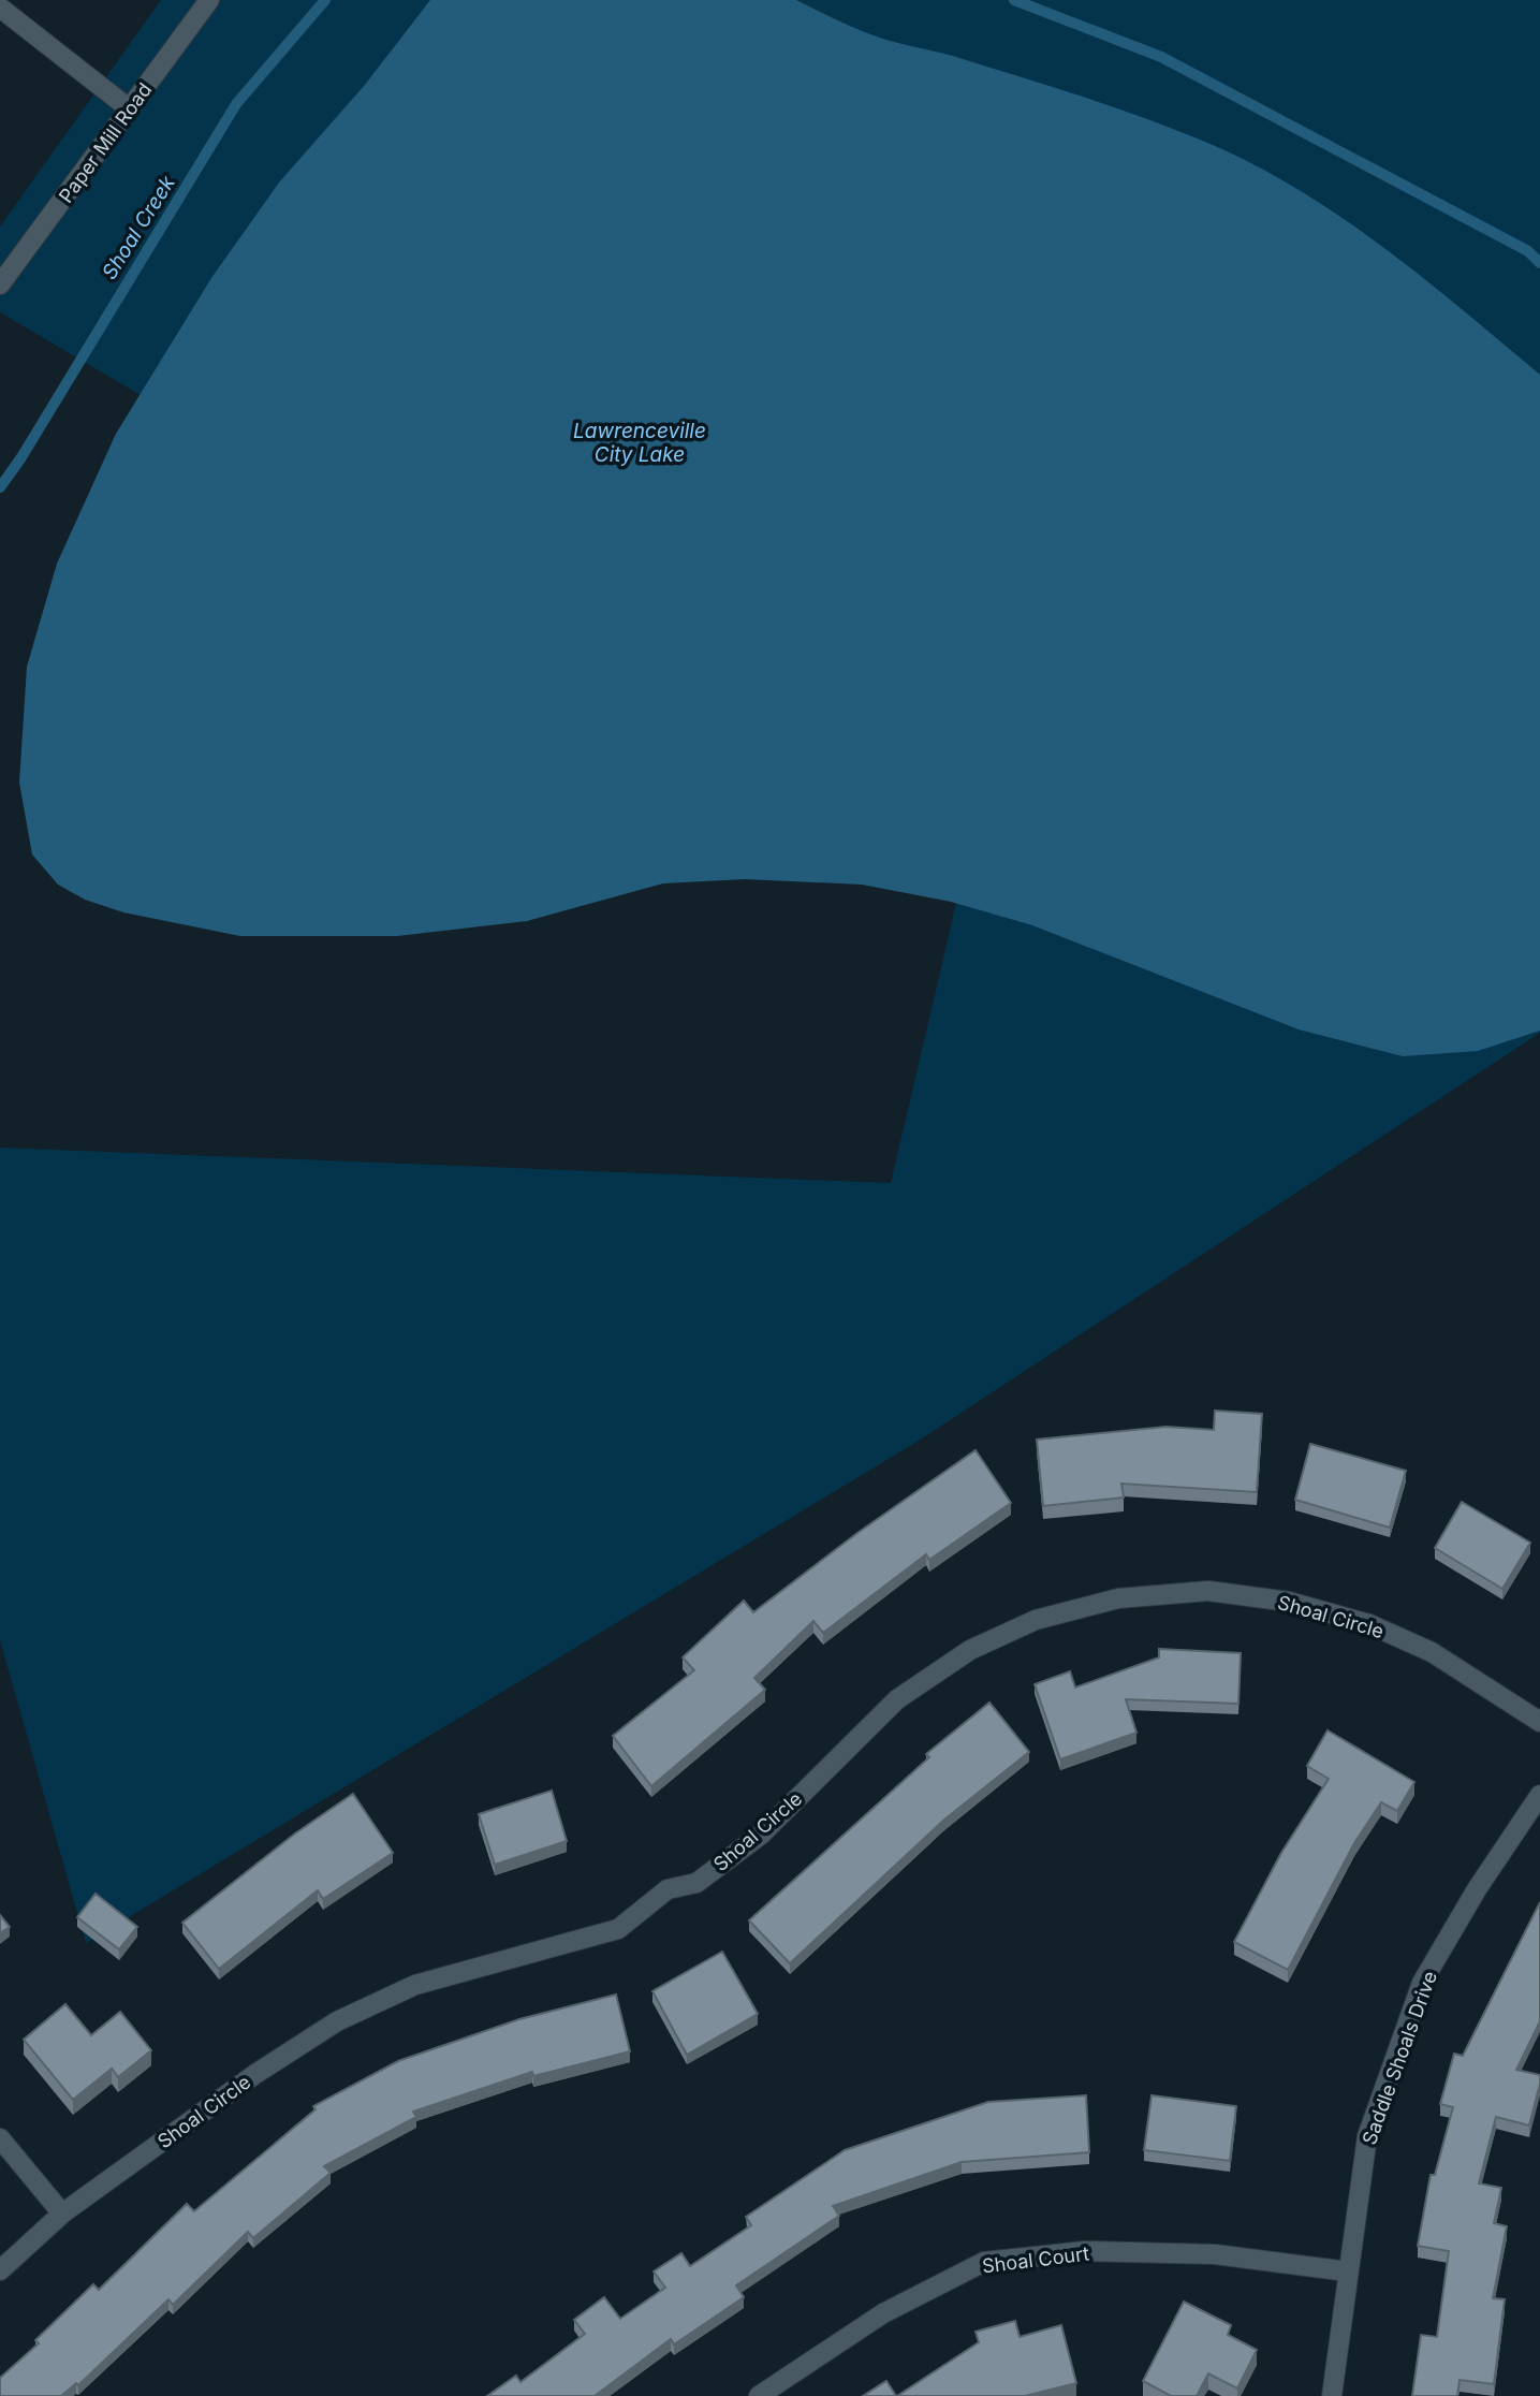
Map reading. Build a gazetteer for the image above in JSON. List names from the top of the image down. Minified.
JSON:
{"streets":{"street":["Paper Mill Road","Shoal Circle","Saddle Shoals Drive","Shoal Court"]},"crossings":[["Saddle Shoals Drive","Shoal Court"]],"water":["Shoal Creek","Lawrenceville City Lake"]}
